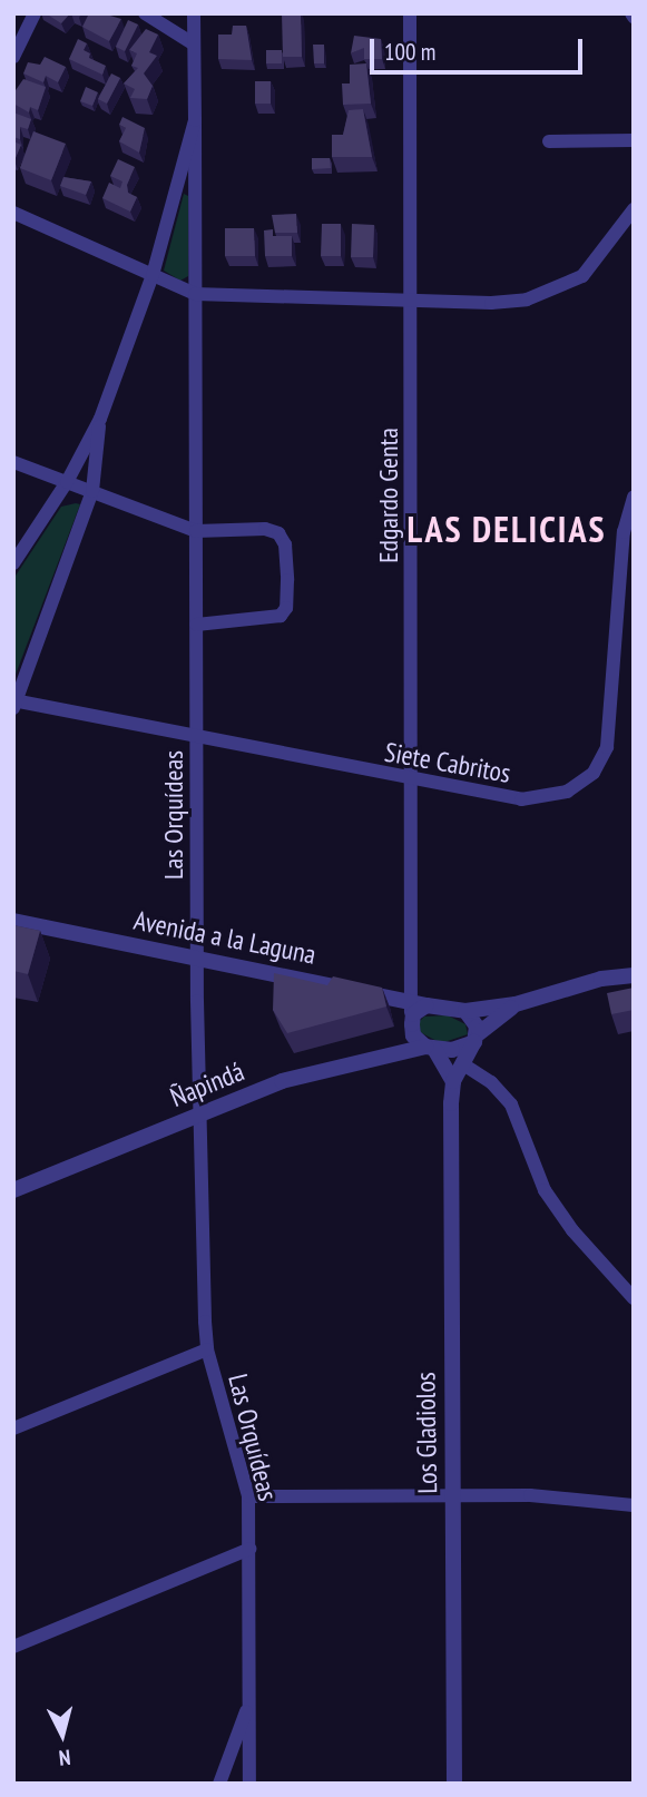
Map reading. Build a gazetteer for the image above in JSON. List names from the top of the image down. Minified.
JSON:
{"streets":{"street":["Edgardo Genta","Siete Cabritos","Las Orquídeas","Avenida a la Laguna","Ñapindá","Los Gladiolos"]},"crossings":[["Edgardo Genta","Siete Cabritos"],["Edgardo Genta","Avenida a la Laguna"],["Siete Cabritos","Las Orquídeas"],["Las Orquídeas","Avenida a la Laguna"],["Las Orquídeas","Ñapindá"]],"districts":["LAS DELICIAS"],"scale_bar":"100 m","north":"bottom"}
